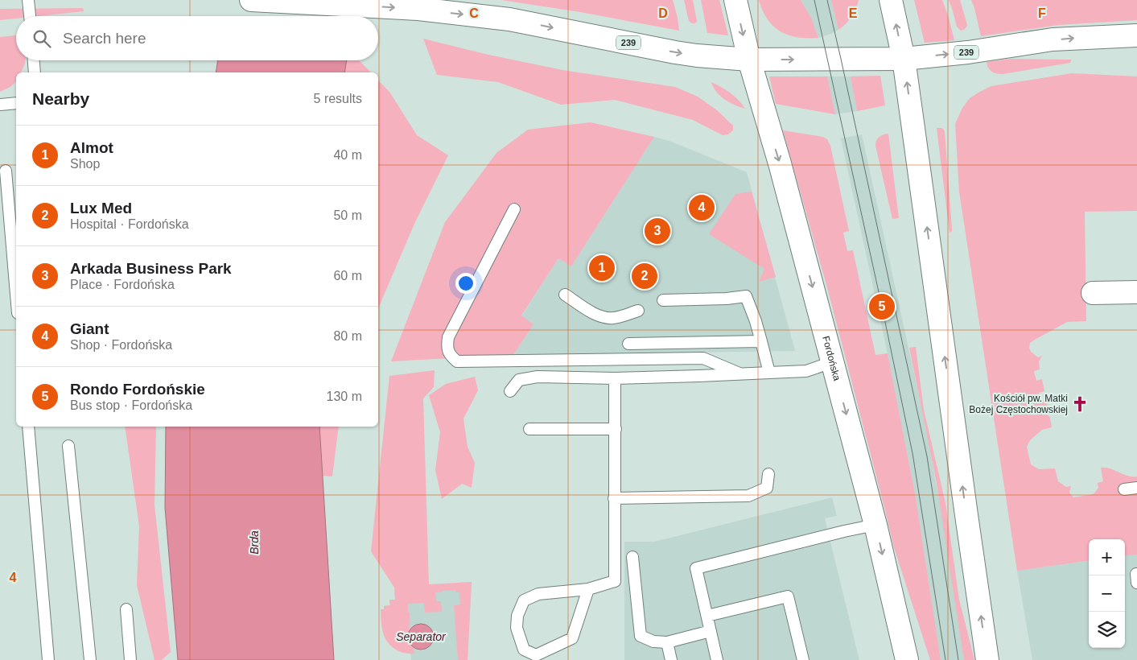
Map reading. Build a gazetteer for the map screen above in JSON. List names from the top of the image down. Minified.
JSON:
{"streets":{"main road":["239","Fordońska"]},"crossings":[["239","Fordońska"]],"water":["Brda","Separator"],"places":{"church":["Kościół pw. Matki Bożej Częstochowskiej"]},"page":{"search":"Search here","heading":["Nearby","5 results"],"list":[{"mark":"1","name":"Almot","note":"Shop","value":"40 m"},{"mark":"2","name":"Lux Med","note":"Hospital · Fordońska","value":"50 m"},{"mark":"3","name":"Arkada Business Park","note":"Place · Fordońska","value":"60 m"},{"mark":"4","name":"Giant","note":"Shop · Fordońska","value":"80 m"},{"mark":"5","name":"Rondo Fordońskie","note":"Bus stop · Fordońska","value":"130 m"}],"pins":["4","3","1","2","5"],"map_buttons":["+","−"]},"grid":{"columns":["C","D","E","F"],"rows":["4"]}}
